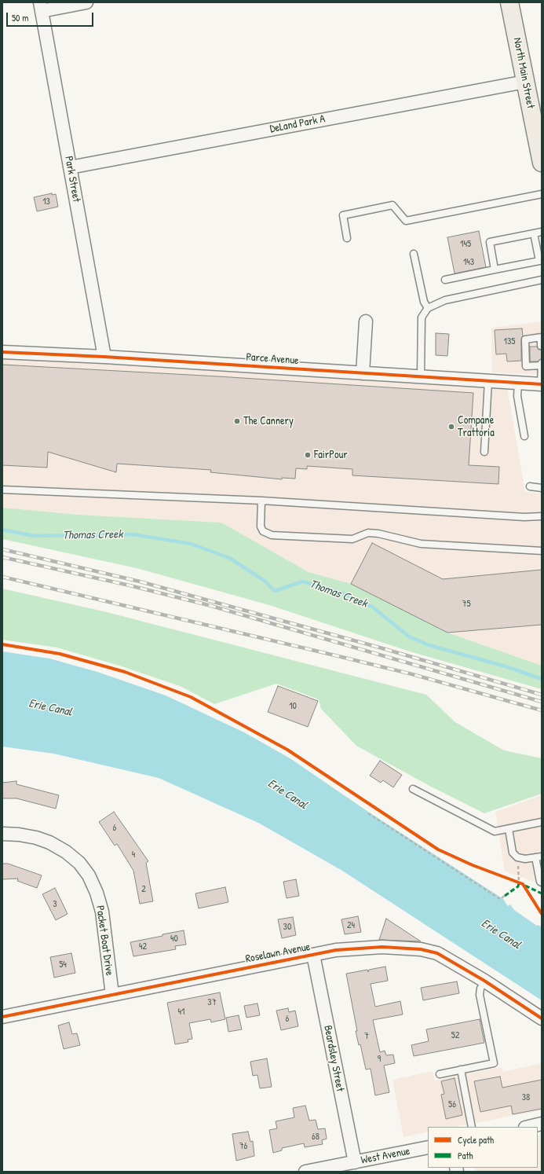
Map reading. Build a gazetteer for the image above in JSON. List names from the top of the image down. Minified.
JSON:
{"streets":{"main road":["North Main Street"],"street":["DeLand Park A","Park Street","Parce Avenue","Packet Boat Drive","Roselawn Avenue","Beardsley Street","West Avenue"]},"crossings":[["North Main Street","DeLand Park A"],["DeLand Park A","Park Street"],["Park Street","Parce Avenue"],["Packet Boat Drive","Roselawn Avenue"],["Roselawn Avenue","Beardsley Street"],["Beardsley Street","West Avenue"]],"water":["Thomas Creek","Erie Canal"],"places":["The Cannery","Compane Trattoria","FairPour"],"house_numbers":["13","145","143","135","75","10","6","4","2","3","24","30","40","42","54","37","41","6","52","7","9","38","56","68","76"],"legend":["Cycle path","Path"],"scale_bar":"50 m"}
